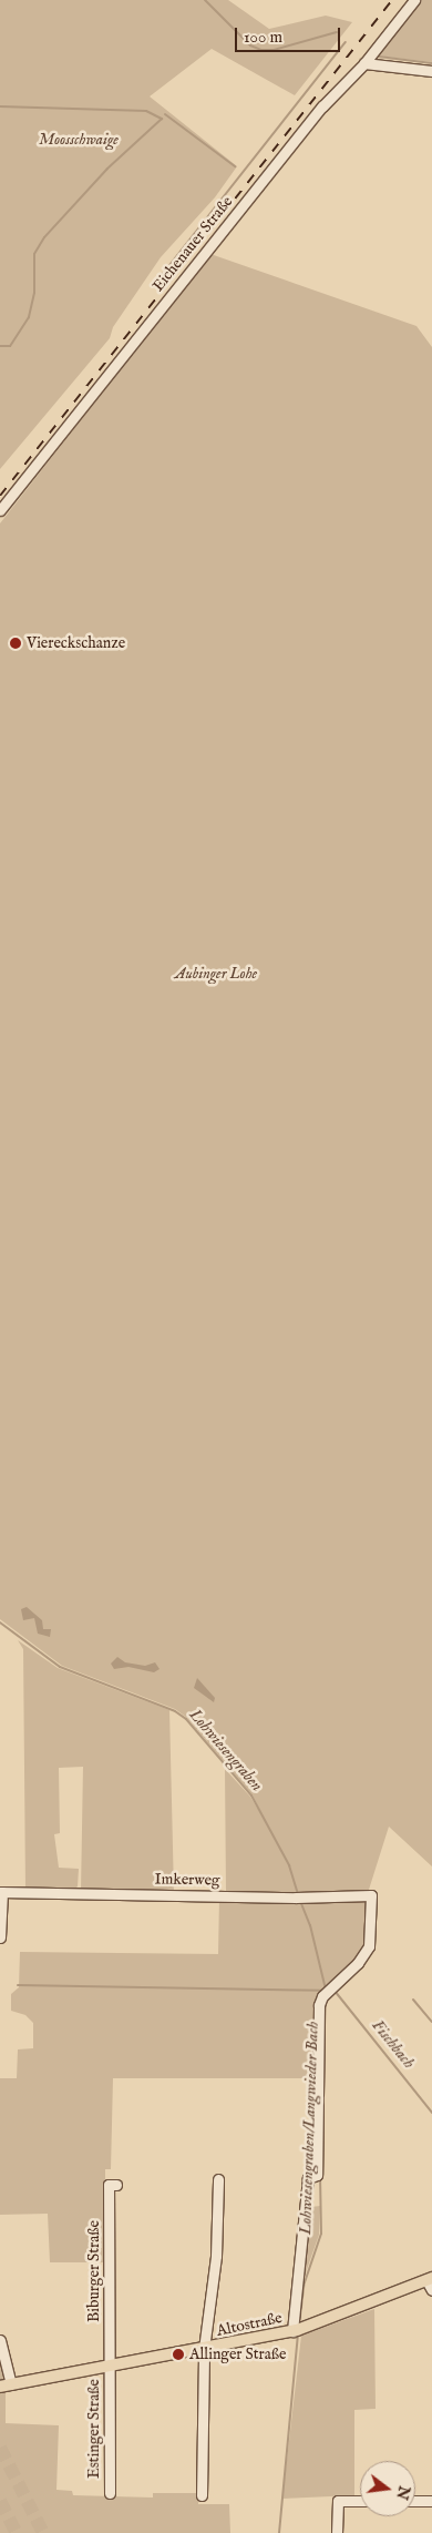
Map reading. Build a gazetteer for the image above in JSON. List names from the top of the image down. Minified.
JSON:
{"streets":{"main road":["Altostraße"],"street":["Eichenauer Straße","Imkerweg","Biburger Straße","Estinger Straße"]},"crossings":[["Imkerweg","Altostraße"],["Biburger Straße","Altostraße"],["Biburger Straße","Estinger Straße"],["Altostraße","Estinger Straße"]],"water":["Lohwiesengraben","Fischbach","Lohwiesengraben/Langwieder Bach"],"parks":["Moosschwaige","Aubinger Lohe"],"places":["Viereckschanze","Allinger Straße"],"scale_bar":"100 m","north":"right"}
